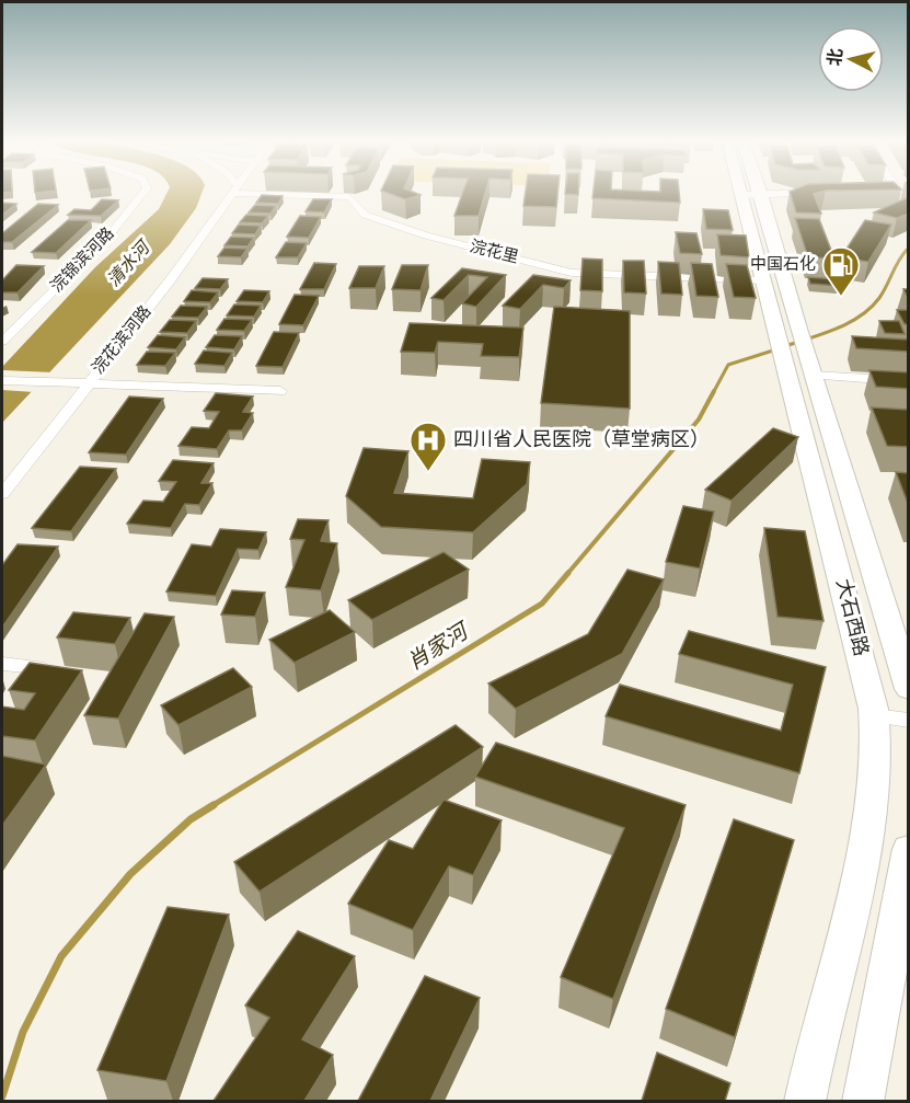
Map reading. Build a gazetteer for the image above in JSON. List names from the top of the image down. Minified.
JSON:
{"streets":{"main road":["大石西路"],"street":["浣花里","浣锦滨河路","浣花滨河路"]},"crossings":[["浣花里","大石西路"]],"water":["清水河","肖家河"],"places":{"fuel station":["中国石化"],"hospital":["四川省人民医院（草堂病区）"]},"north":"left"}
